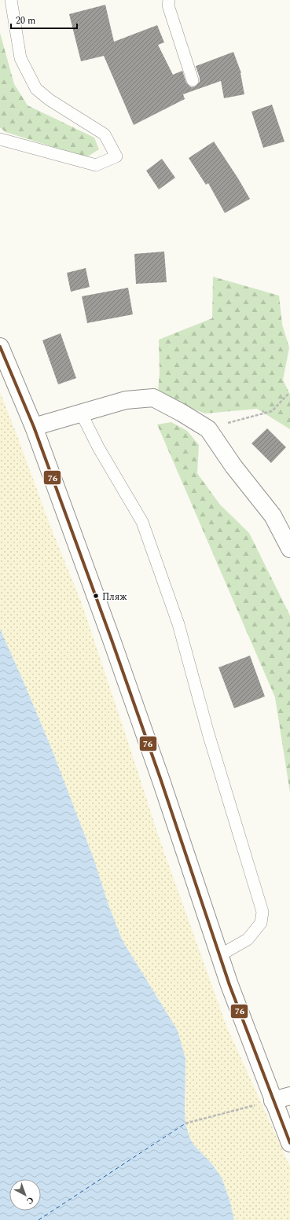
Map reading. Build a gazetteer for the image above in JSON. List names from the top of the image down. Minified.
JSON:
{"places":["Пляж"],"lines":["transit line 76"],"scale_bar":"20 m","north":"bottom right"}
